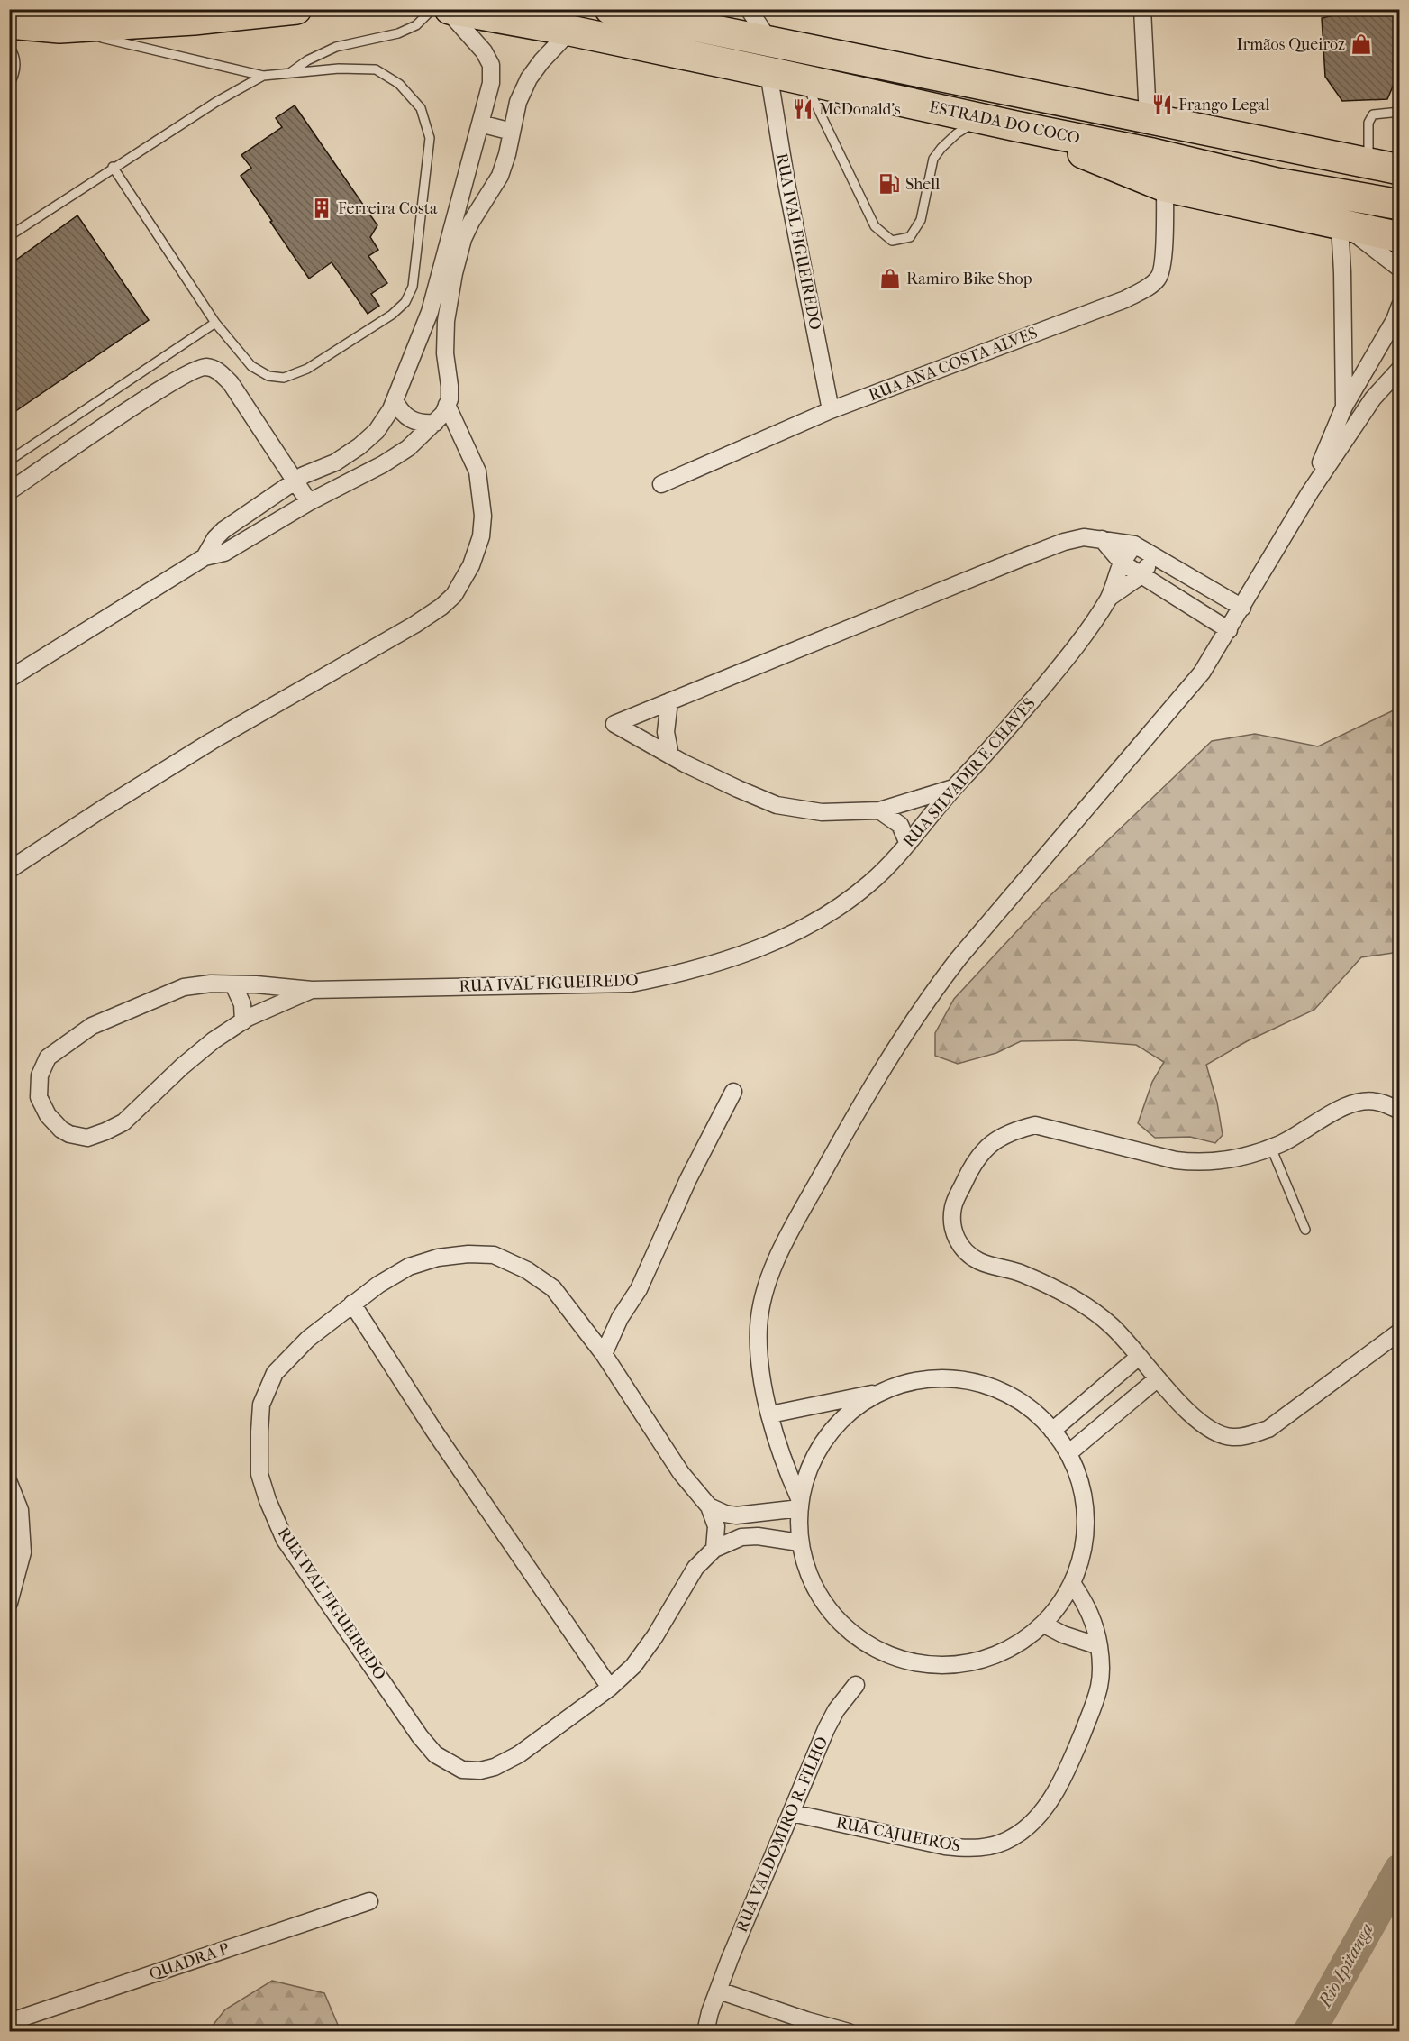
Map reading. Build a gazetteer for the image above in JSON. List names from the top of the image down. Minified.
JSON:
{"streets":{"highway":["ESTRADA DO COCO"],"street":["RUA IVAL FIGUEIREDO","RUA ANA COSTA ALVES","RUA SILVADIR F. CHAVES","RUA VALDOMIRO R. FILHO","RUA CAJUEIROS","QUADRA P"]},"crossings":[["ESTRADA DO COCO","RUA IVAL FIGUEIREDO"],["RUA IVAL FIGUEIREDO","RUA ANA COSTA ALVES"],["RUA IVAL FIGUEIREDO","RUA SILVADIR F. CHAVES"],["RUA VALDOMIRO R. FILHO","RUA CAJUEIROS"]],"water":["Rio Ipitanga"],"places":{"shop":["Irmãos Queiroz","Ramiro Bike Shop"],"restaurant":["Frango Legal","McDonald's"],"fuel station":["Shell"],"building":["Ferreira Costa"]}}
